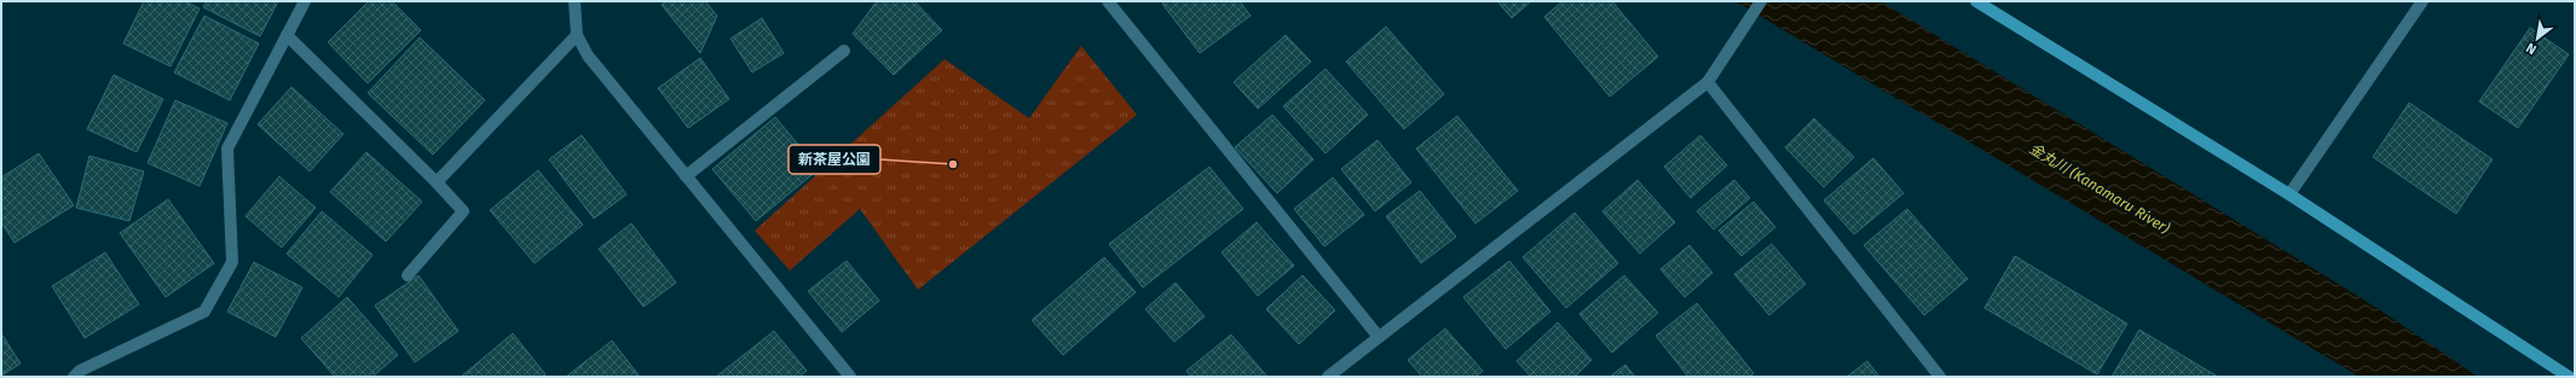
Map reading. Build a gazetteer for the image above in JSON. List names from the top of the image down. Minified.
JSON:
{"water":["金丸川 (Kanamaru River)"],"places":["新茶屋公園"],"north":"bottom left"}
